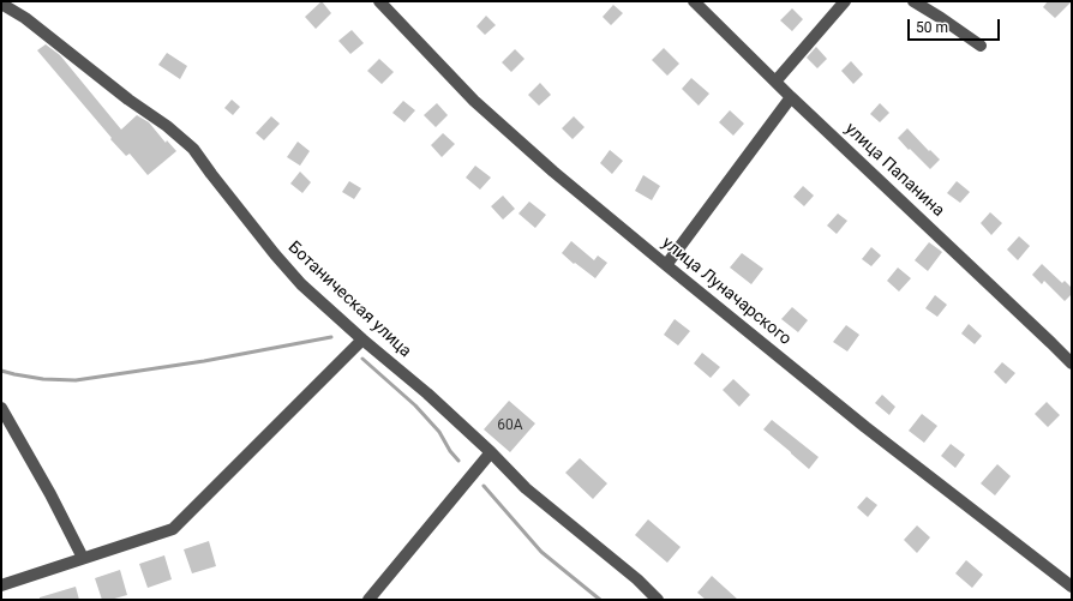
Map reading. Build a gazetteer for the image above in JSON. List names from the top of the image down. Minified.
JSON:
{"streets":{"street":["улица Папанина","улица Луначарского","Ботаническая улица"]},"house_numbers":["60А"],"scale_bar":"50 m"}
